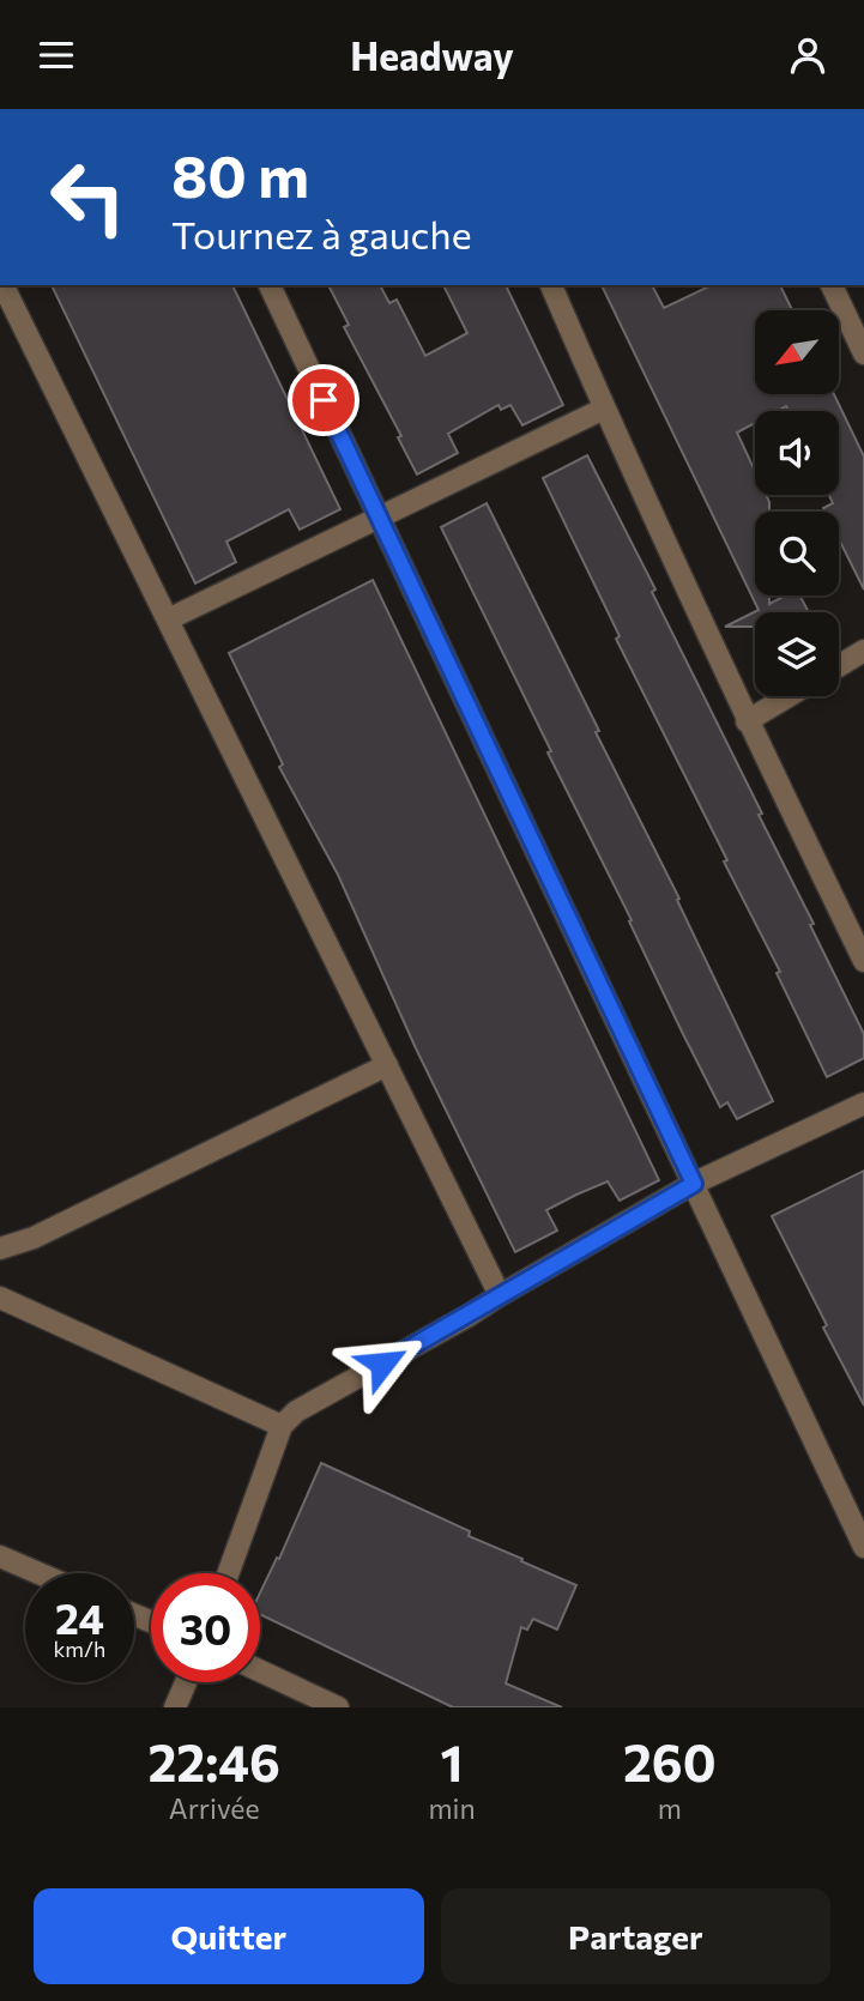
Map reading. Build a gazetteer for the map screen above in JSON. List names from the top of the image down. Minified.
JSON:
{"north":"bottom left","page":{"header":"Headway","turn":["80 m","Tournez à gauche"],"speed":"24 km/h","limit":"30","eta":["22:46","Arrivée","1","min","260","m"],"buttons":["Quitter","Partager"]}}
